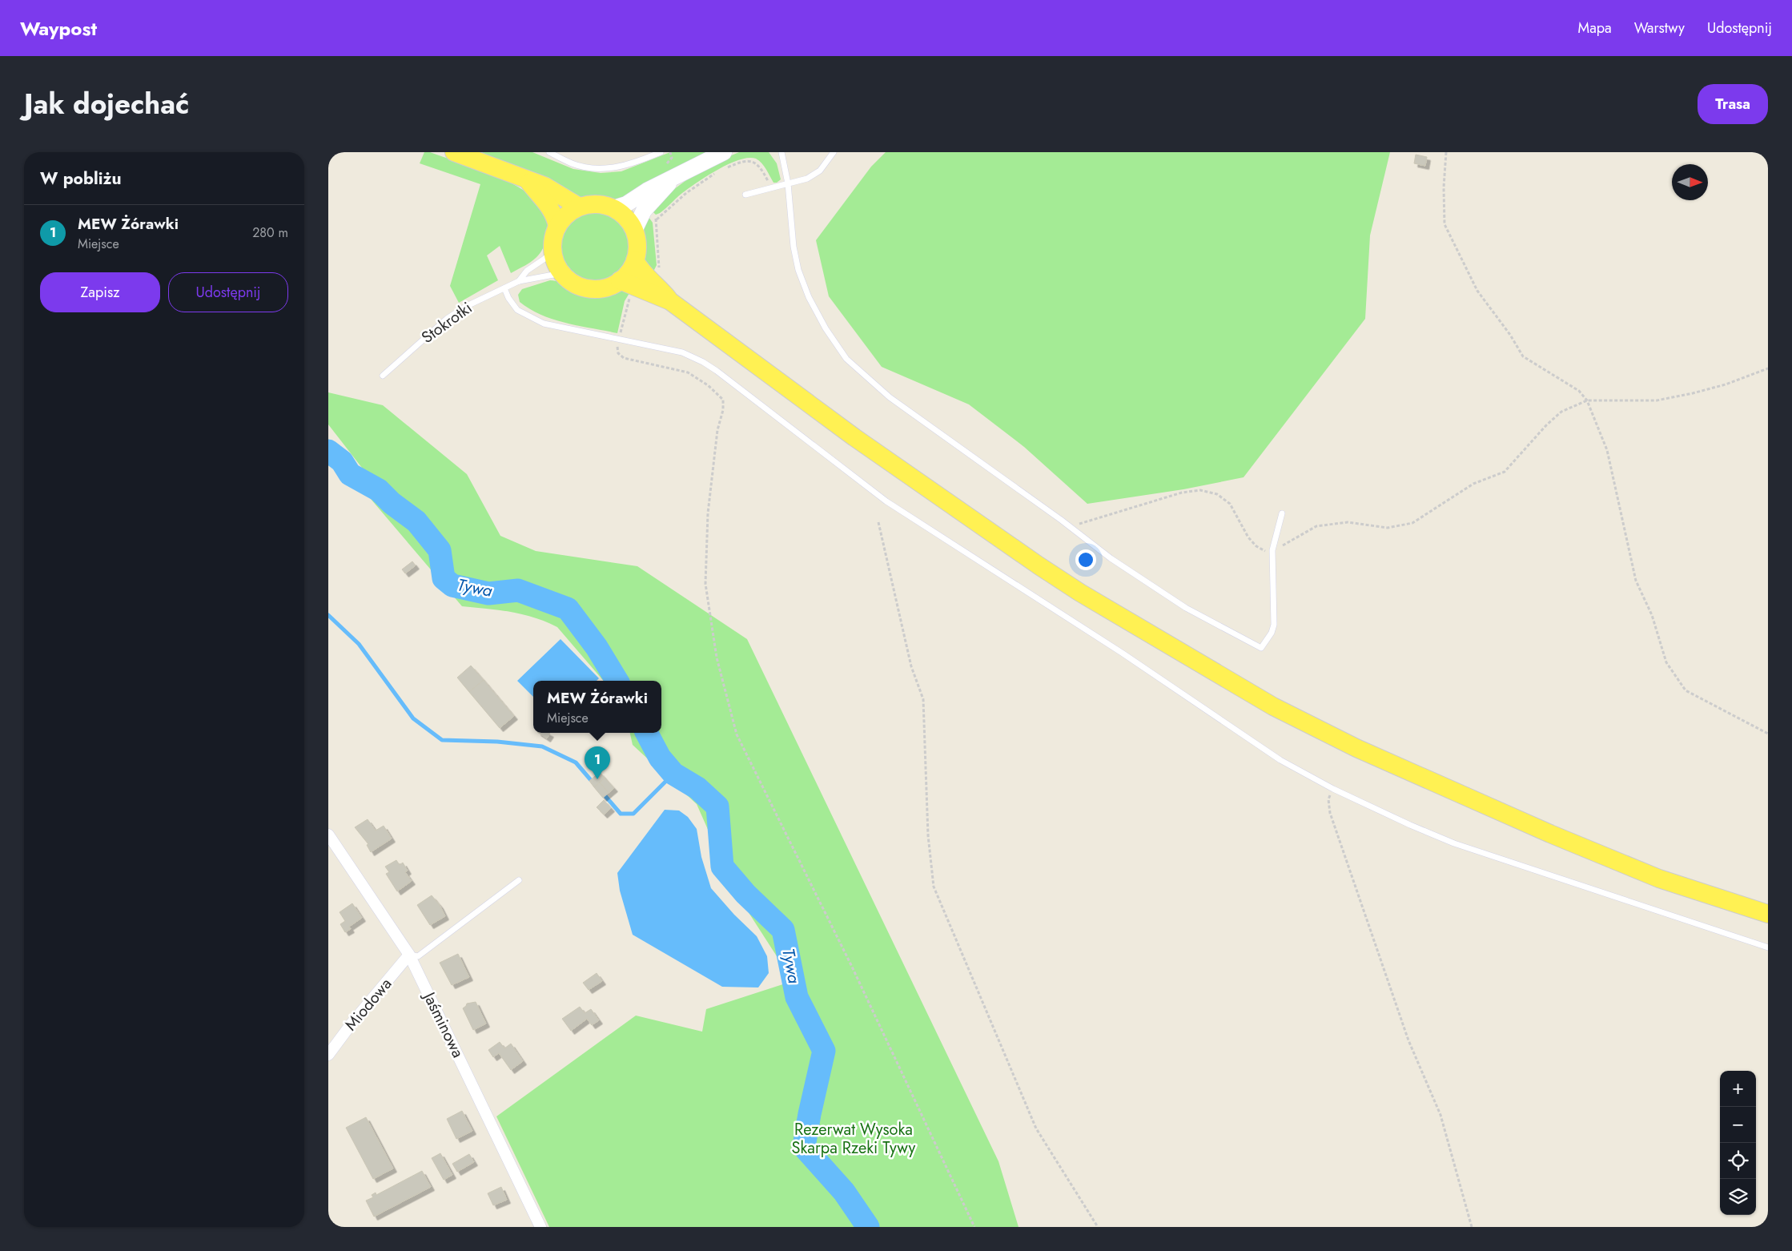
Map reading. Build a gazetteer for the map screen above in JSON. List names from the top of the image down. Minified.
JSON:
{"streets":{"street":["Miodowa","Jaśminowa"],"lane":["Stokrotki"]},"crossings":[["Miodowa","Jaśminowa"]],"water":["Tywa"],"parks":["Rezerwat Wysoka Skarpa Rzeki Tywy"],"north":"right","page":{"header":"Waypost","nav":["Mapa","Warstwy","Udostępnij"],"title":"Jak dojechać","buttons":["Trasa",["Zapisz","Udostępnij"]],"heading":"W pobliżu","list":[{"mark":"1","name":"MEW Żórawki","note":"Miejsce","value":"280 m"}],"popup":["MEW Żórawki","Miejsce"],"pins":"1","map_buttons":["+","−"]}}
